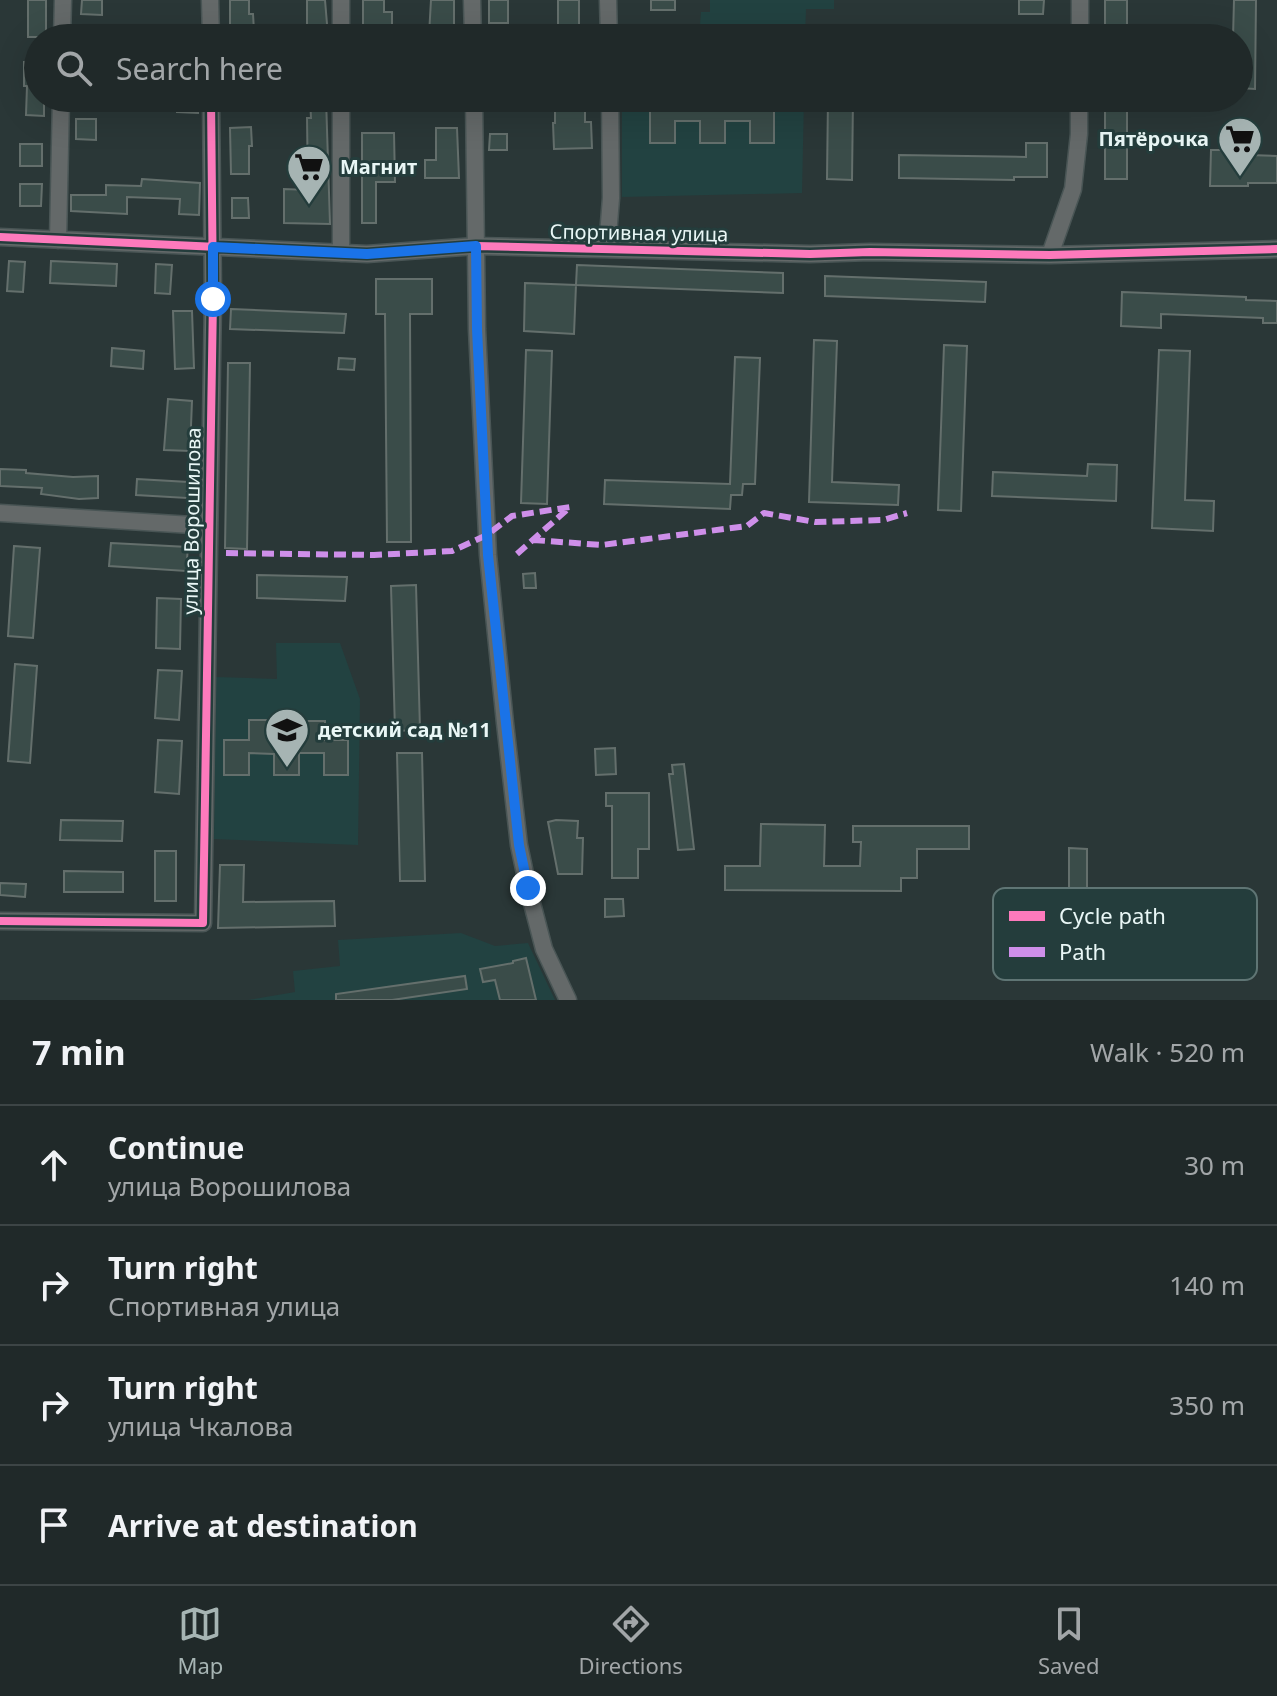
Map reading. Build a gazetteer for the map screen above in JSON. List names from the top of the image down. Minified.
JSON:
{"streets":{"street":["Спортивная улица","улица Ворошилова"]},"crossings":[["Спортивная улица","улица Ворошилова"]],"places":{"supermarket":["Пятёрочка","Магнит"],"school or university":["детский сад №11"]},"legend":["Cycle path","Path"],"page":{"search":"Search here","heading":["7 min","Walk · 520 m"],"list":[["Continue","улица Ворошилова","30 m"],["Turn right","Спортивная улица","140 m"],["Turn right","улица Чкалова","350 m"],"Arrive at destination"],"nav":["Map","Directions","Saved"]}}
